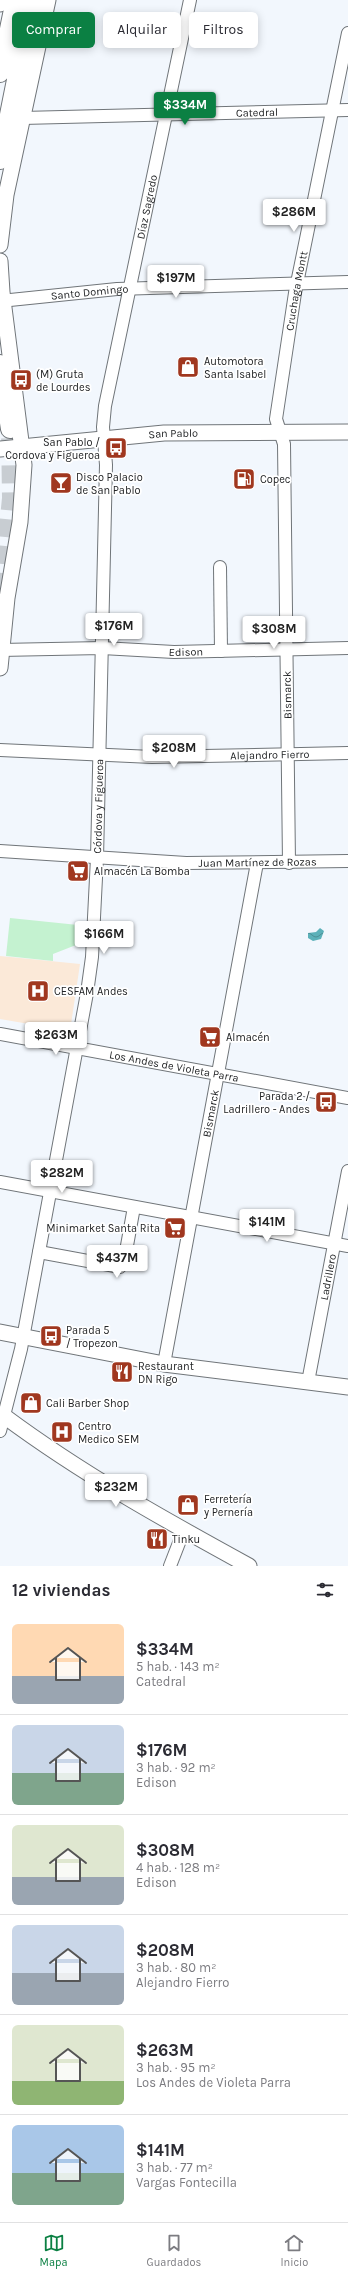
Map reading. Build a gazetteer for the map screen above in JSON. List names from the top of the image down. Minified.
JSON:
{"streets":{"main road":["San Pablo"],"street":["Catedral","Díaz Sagredo","Cruchaga Montt","Santo Domingo","Edison","Bismarck","Alejandro Fierro","Córdova y Figueroa","Juan Martínez de Rozas","Los Andes de Violeta Parra","Ladrillero"]},"crossings":[["Catedral","Díaz Sagredo"],["Catedral","Cruchaga Montt"],["Díaz Sagredo","Santo Domingo"],["Díaz Sagredo","San Pablo"],["Díaz Sagredo","Córdova y Figueroa"],["Cruchaga Montt","Santo Domingo"],["Cruchaga Montt","San Pablo"],["Cruchaga Montt","Bismarck"],["San Pablo","Bismarck"],["San Pablo","Córdova y Figueroa"],["Edison","Bismarck"],["Edison","Córdova y Figueroa"],["Bismarck","Alejandro Fierro"],["Bismarck","Juan Martínez de Rozas"],["Bismarck","Los Andes de Violeta Parra"],["Alejandro Fierro","Córdova y Figueroa"],["Córdova y Figueroa","Juan Martínez de Rozas"],["Córdova y Figueroa","Los Andes de Violeta Parra"]],"places":{"shop":["Automotora Santa Isabel","Cali Barber Shop","Ferretería y Pernería"],"bus stop":["(M) Gruta de Lourdes","San Pablo / Cordova y Figueroa","Parada 2 / Ladrillero - Andes","Parada 5 / Tropezon"],"fuel station":["Copec"],"bar":["Disco Palacio de San Pablo"],"supermarket":["Almacén La Bomba","Almacén","Minimarket Santa Rita"],"hospital":["CESFAM Andes","Centro Medico SEM"],"restaurant":["Restaurant DN Rigo","Tinku"]},"page":{"chip":["Comprar","Alquilar","Filtros"],"price":["$334M","$286M","$197M","$176M","$308M","$208M","$166M","$263M","$282M","$141M","$437M","$232M"],"heading":"12 viviendas","list":[{"name":"$334M","note":"5 hab. · 143 m² · Catedral"},{"name":"$176M","note":"3 hab. · 92 m² · Edison"},{"name":"$308M","note":"4 hab. · 128 m² · Edison"},{"name":"$208M","note":"3 hab. · 80 m² · Alejandro Fierro"},{"name":"$263M","note":"3 hab. · 95 m² · Los Andes de Violeta Parra"},{"name":"$141M","note":"3 hab. · 77 m² · Vargas Fontecilla"}],"tabs":["Mapa","Guardados","Inicio"]}}
